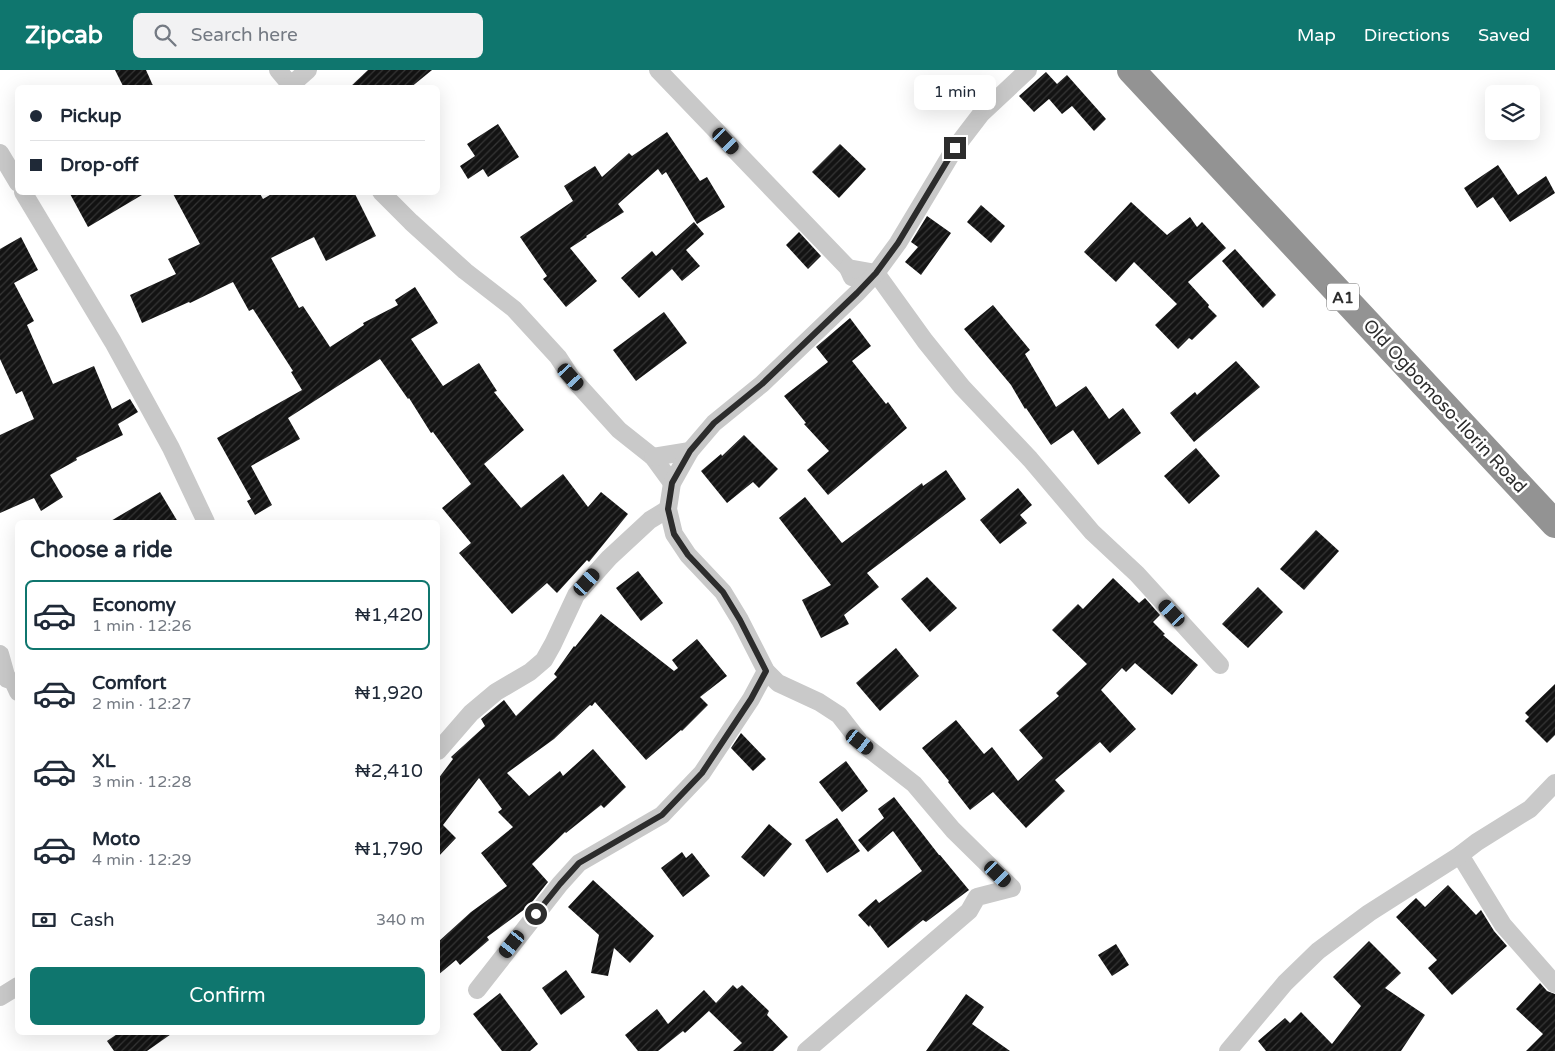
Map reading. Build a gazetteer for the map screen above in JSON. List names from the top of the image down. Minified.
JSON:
{"streets":{"highway":["A1","Old Ogbomoso-Ilorin Road"]},"page":{"header":"Zipcab","search":"Search here","nav":["Map","Directions","Saved"],"bubble":"1 min","banner":["Pickup","Drop-off"],"heading":"Choose a ride","list":[{"name":"Economy","note":"1 min · 12:26","value":"₦1,420"},{"name":"Comfort","note":"2 min · 12:27","value":"₦1,920"},{"name":"XL","note":"3 min · 12:28","value":"₦2,410"},{"name":"Moto","note":"4 min · 12:29","value":"₦1,790"}],"pay":["Cash","340 m"],"buttons":"Confirm"}}
